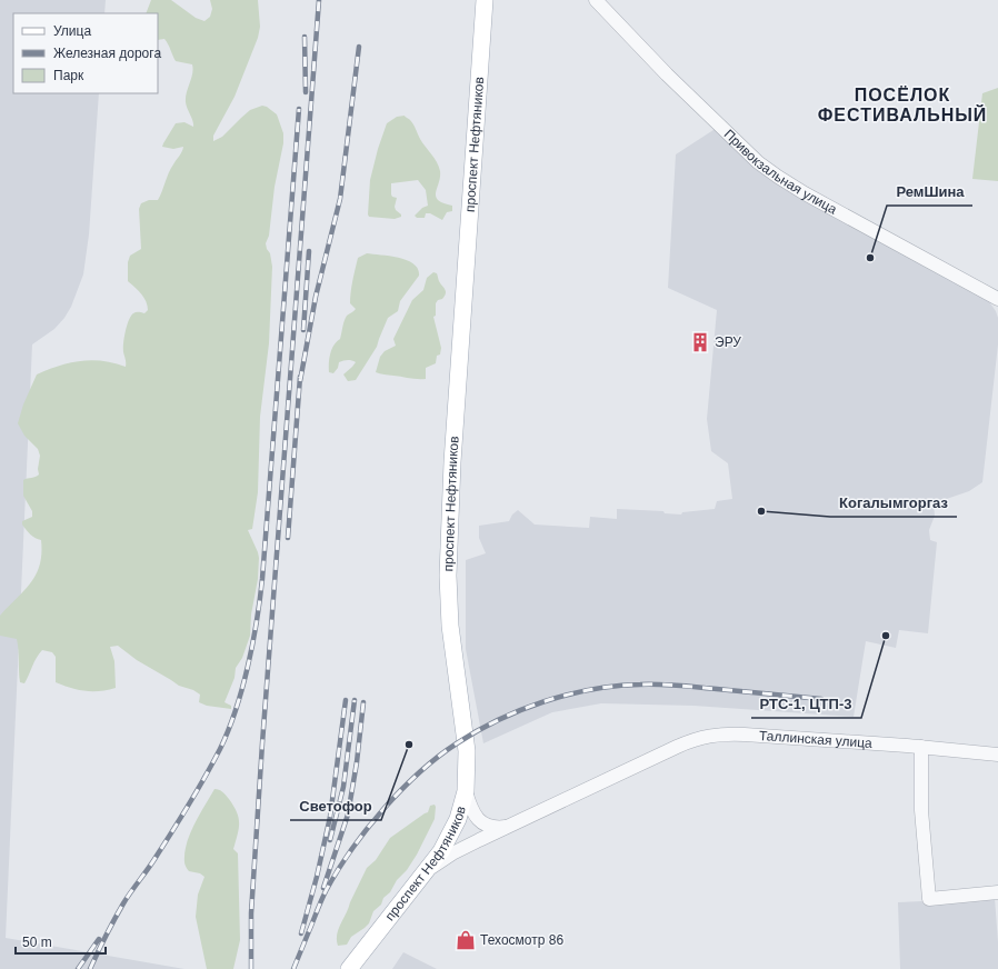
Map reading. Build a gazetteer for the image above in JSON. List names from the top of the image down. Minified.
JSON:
{"streets":{"main road":["проспект Нефтяников"],"street":["Привокзальная улица","Таллинская улица"]},"crossings":[["проспект Нефтяников","Таллинская улица"]],"districts":["ПОСЁЛОК ФЕСТИВАЛЬНЫЙ"],"places":{"other":["РемШина","Когалымгоргаз","РТС-1, ЦТП-3","Светофор"],"building":["ЭРУ"],"shop":["Техосмотр 86"]},"legend":["Улица","Железная дорога","Парк"],"scale_bar":"50 m"}
